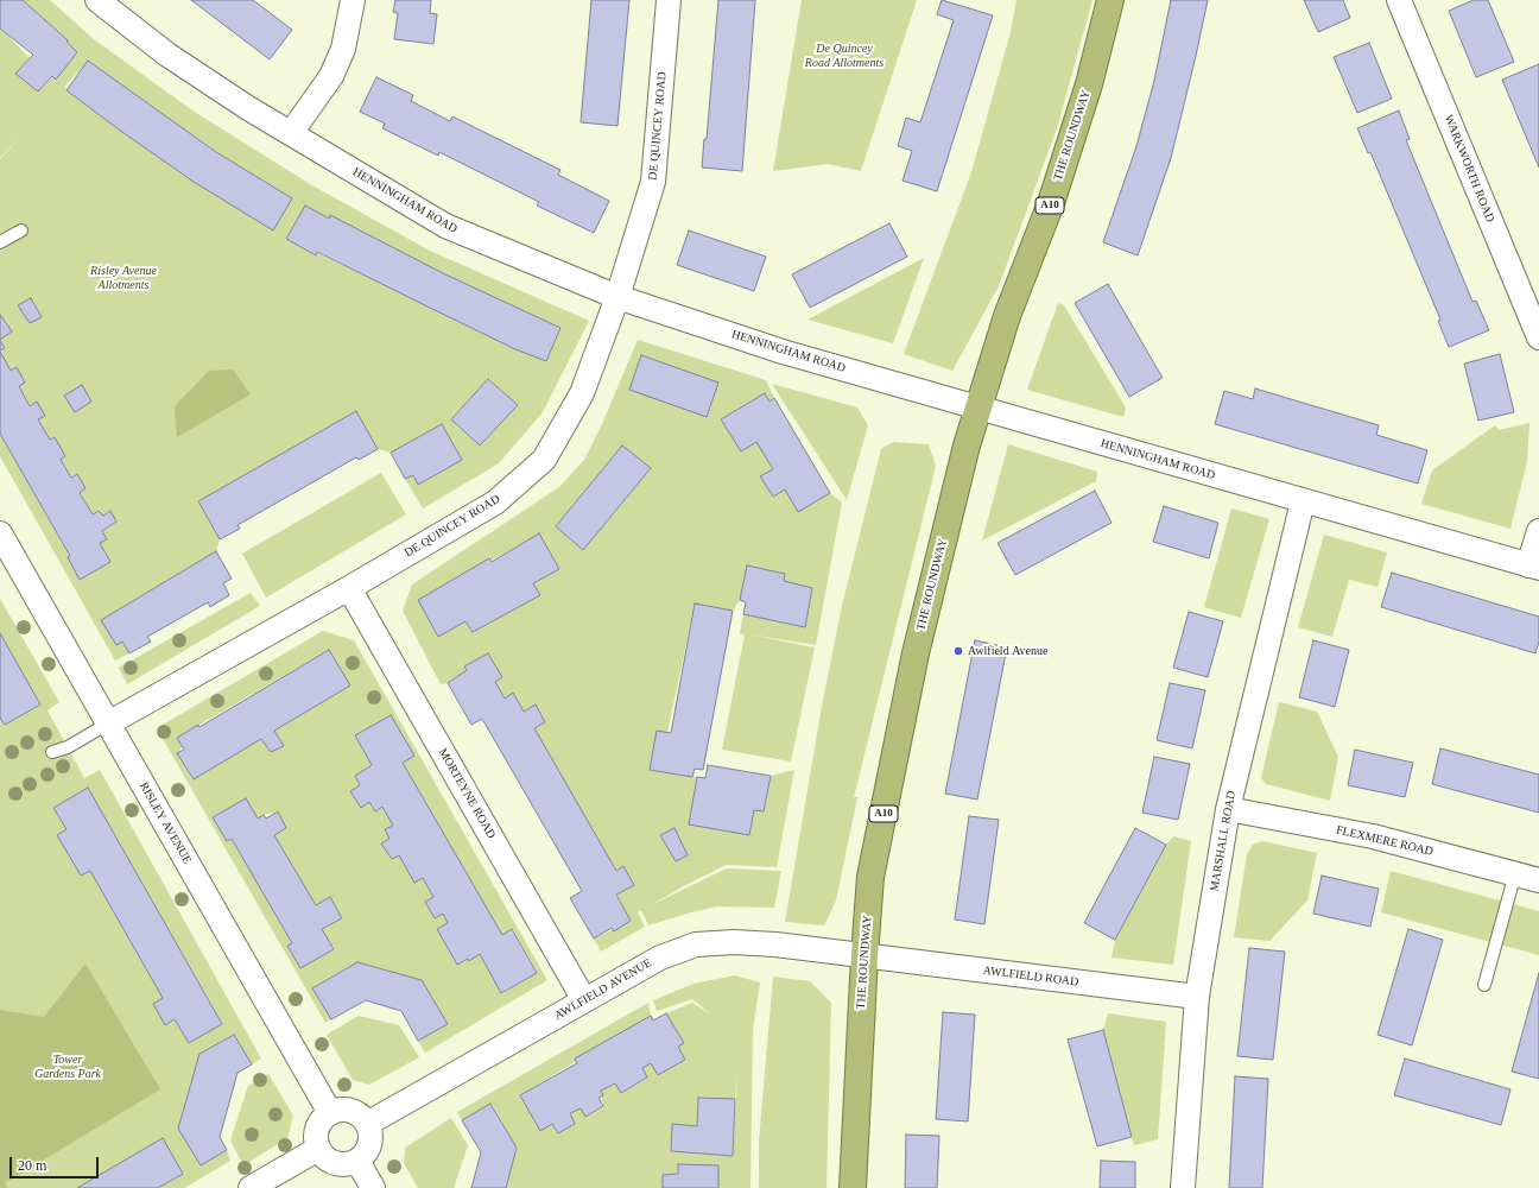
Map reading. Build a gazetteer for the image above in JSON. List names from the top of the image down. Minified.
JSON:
{"streets":{"highway":["THE ROUNDWAY","A10"],"street":["DE QUINCEY ROAD","WARKWORTH ROAD","HENNINGHAM ROAD","MORTEYNE ROAD","RISLEY AVENUE","MARSHALL ROAD","FLEXMERE ROAD","AWLFIELD ROAD","AWLFIELD AVENUE"]},"crossings":[["DE QUINCEY ROAD","HENNINGHAM ROAD"],["DE QUINCEY ROAD","MORTEYNE ROAD"],["DE QUINCEY ROAD","RISLEY AVENUE"],["THE ROUNDWAY","HENNINGHAM ROAD"],["THE ROUNDWAY","AWLFIELD ROAD"],["THE ROUNDWAY","AWLFIELD AVENUE"],["HENNINGHAM ROAD","MARSHALL ROAD"],["MORTEYNE ROAD","AWLFIELD AVENUE"],["RISLEY AVENUE","AWLFIELD AVENUE"],["MARSHALL ROAD","FLEXMERE ROAD"],["MARSHALL ROAD","AWLFIELD ROAD"],["AWLFIELD ROAD","AWLFIELD AVENUE"]],"parks":["De Quincey Road Allotments","Risley Avenue Allotments","Tower Gardens Park"],"places":["Awlfield Avenue"],"scale_bar":"20 m"}
